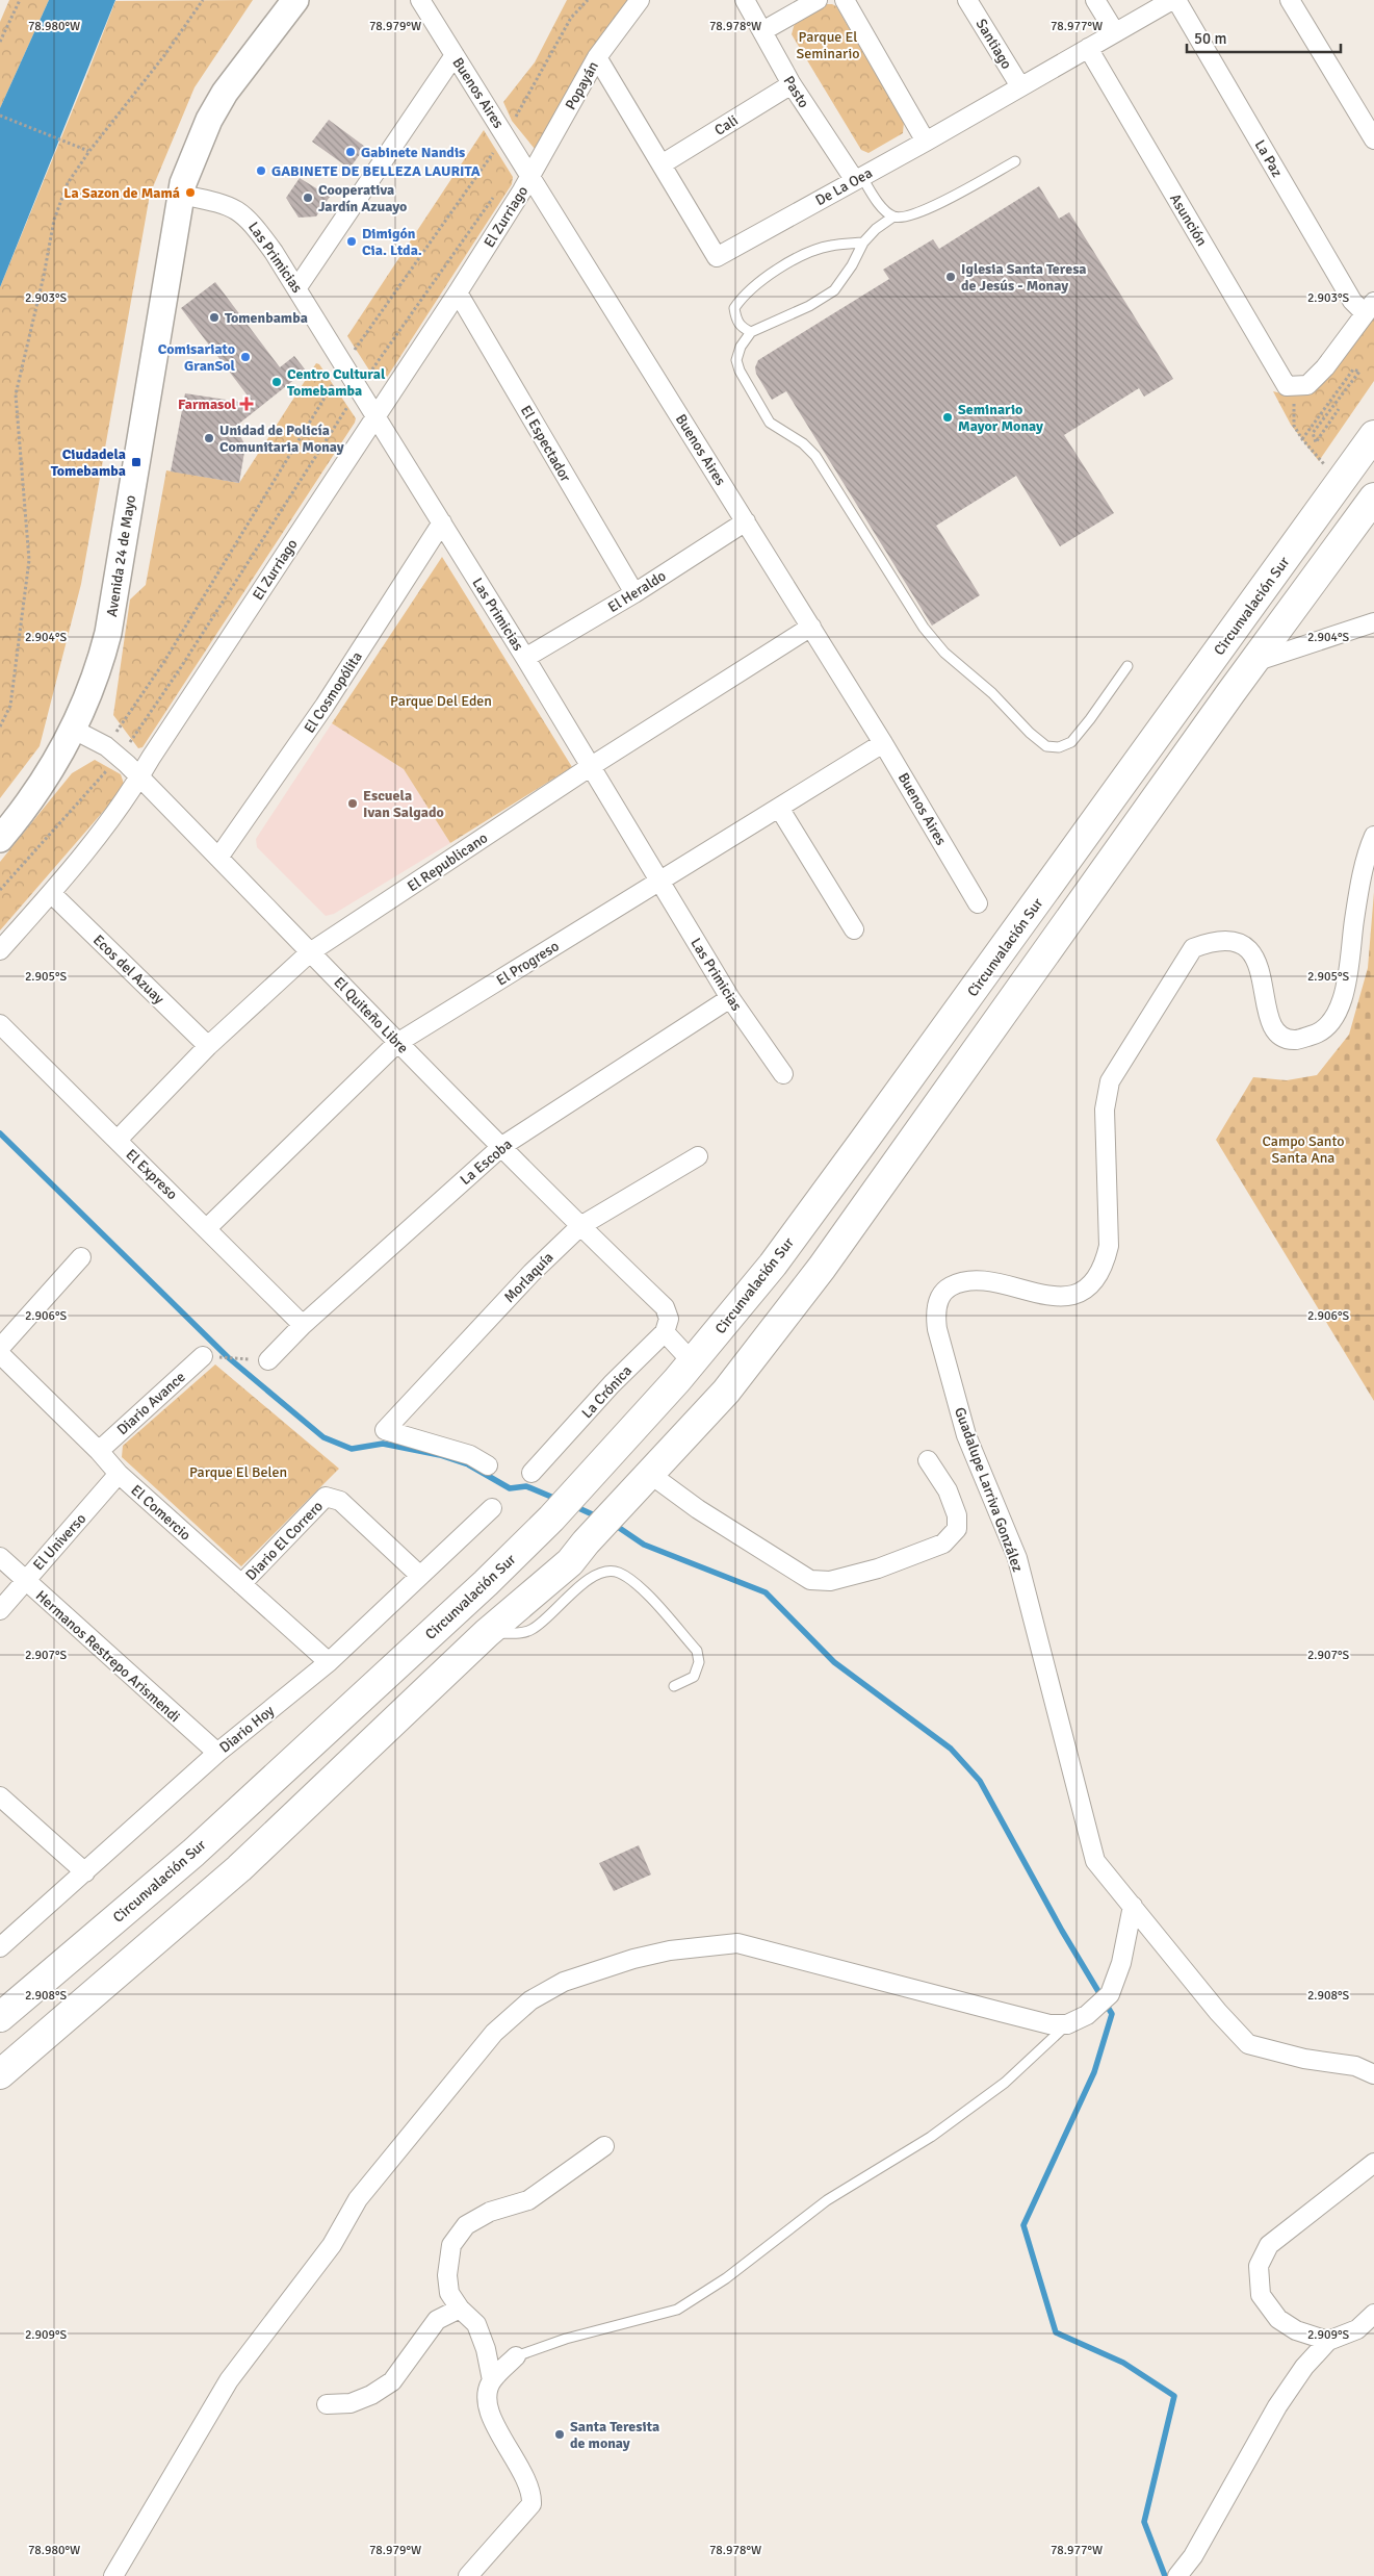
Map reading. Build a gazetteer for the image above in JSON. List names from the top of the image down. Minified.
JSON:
{"streets":{"highway":["Circunvalación Sur"],"main road":["Avenida 24 de Mayo"],"street":["Santiago","Popayán","Pasto","Buenos Aires","Cali","La Paz","De La Oea","El Zurriago","Asunción","Las Primicias","El Espectador","El Heraldo","El Cosmopólita","El Republicano","El Progreso","Ecos del Azuay","El Quiteño Libre","La Escoba","El Expreso","Morlaquía","La Crónica","Diario Avance","Guadalupe Larriva González","El Comercio","Diario El Correro","El Universo","Hermanos Restrepo Arismendi","Diario Hoy"]},"crossings":[["Santiago","De La Oea"],["Popayán","Buenos Aires"],["Popayán","De La Oea"],["Popayán","El Zurriago"],["Pasto","Cali"],["Pasto","De La Oea"],["Buenos Aires","El Zurriago"],["Buenos Aires","El Heraldo"],["Buenos Aires","El Republicano"],["Buenos Aires","El Progreso"],["Cali","De La Oea"],["De La Oea","Asunción"],["El Zurriago","Las Primicias"],["El Zurriago","El Espectador"],["El Zurriago","Ecos del Azuay"],["El Zurriago","El Quiteño Libre"],["Las Primicias","Avenida 24 de Mayo"],["Las Primicias","El Heraldo"],["Las Primicias","El Cosmopólita"],["Las Primicias","El Republicano"],["Las Primicias","El Progreso"],["Las Primicias","La Escoba"],["El Espectador","El Heraldo"],["Avenida 24 de Mayo","El Quiteño Libre"],["El Cosmopólita","El Quiteño Libre"],["El Republicano","Ecos del Azuay"],["El Republicano","El Quiteño Libre"],["El Republicano","El Expreso"],["El Progreso","El Quiteño Libre"],["El Progreso","El Expreso"],["El Quiteño Libre","La Escoba"],["El Quiteño Libre","Morlaquía"],["El Quiteño Libre","La Crónica"],["La Escoba","El Expreso"],["Diario Avance","El Comercio"],["El Comercio","Diario El Correro"],["El Comercio","El Universo"],["El Comercio","Diario Hoy"],["Diario El Correro","Diario Hoy"],["El Universo","Hermanos Restrepo Arismendi"],["Hermanos Restrepo Arismendi","Diario Hoy"]],"parks":["Parque El Seminario","Parque Del Eden","Campo Santo Santa Ana","Parque El Belen"],"places":{"other":["Gabinete Nandis","GABINETE DE BELLEZA LAURITA","La Sazon de Mamá","Cooperativa Jardín Azuayo","Dimigón Cia. Ltda.","Iglesia Santa Teresa de Jesús - Monay","Tomenbamba","Comisariato GranSol","Centro Cultural Tomebamba","Seminario Mayor Monay","Unidad de Policía Comunitaria Monay","Escuela Ivan Salgado","Santa Teresita de monay"],"health":["Farmasol"],"transit":["Ciudadela Tomebamba"]},"scale_bar":"50 m","coordinates":["78.980°W","78.979°W","78.978°W","78.977°W","2.903°S","2.904°S","2.905°S","2.906°S","2.907°S","2.908°S","2.909°S"]}
